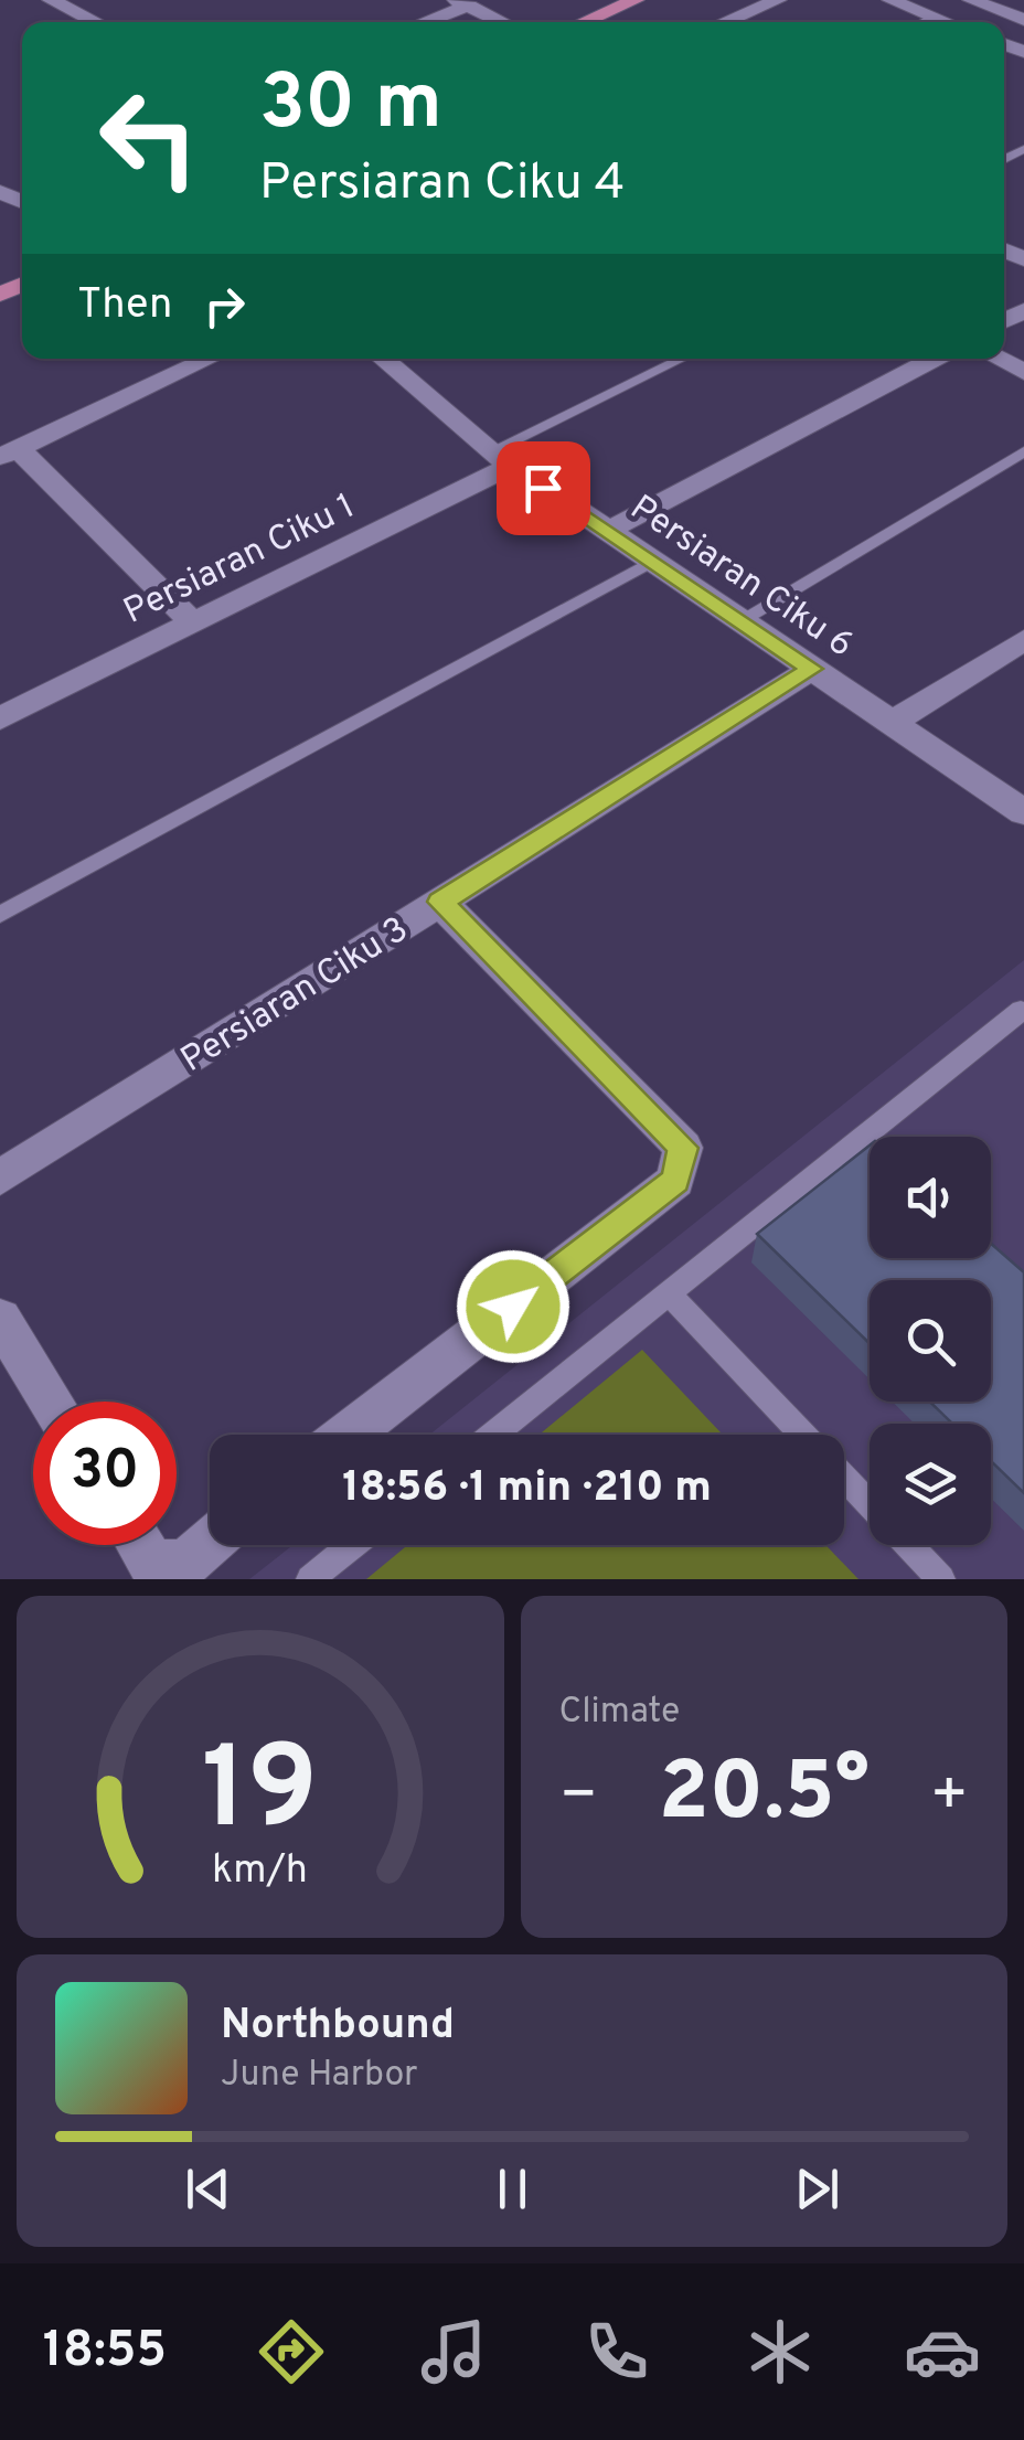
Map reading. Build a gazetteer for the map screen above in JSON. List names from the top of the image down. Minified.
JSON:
{"streets":{"street":["Persiaran Ciku 1","Persiaran Ciku 6","Persiaran Ciku 3"]},"crossings":[["Persiaran Ciku 1","Persiaran Ciku 6"],["Persiaran Ciku 6","Persiaran Ciku 3"]],"page":{"turn":["30 m","Persiaran Ciku 4"],"then":"Then","limit":"30","trip":"18:56 · 1 min · 210 m","tile":"Climate","heat":["−","20.5°","+"],"song":["Northbound","June Harbor"],"tabs":"18:55","gauge":["19","km/h"]}}
